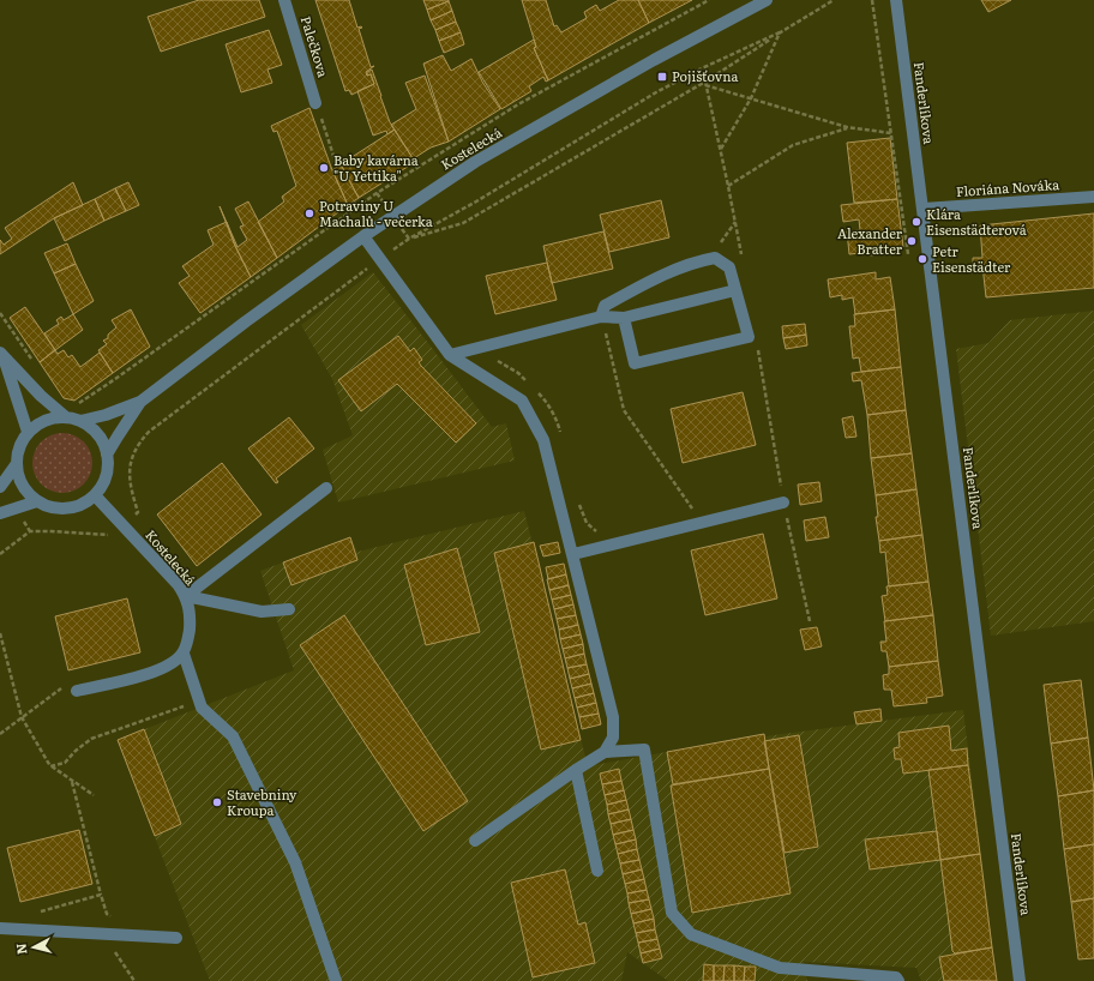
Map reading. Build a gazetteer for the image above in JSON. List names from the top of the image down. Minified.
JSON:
{"streets":{"street":["Palečkova","Fanderlíkova","Kostelecká","Floriána Nováka"]},"crossings":[["Fanderlíkova","Floriána Nováka"]],"places":{"transit":["Pojišťovna"],"other":["Baby kavárna \"U Yettika\"","Potraviny U Machalů - večerka","Klára Eisenstädterová","Alexander Bratter","Petr Eisenstädter","Stavebniny Kroupa"]},"north":"left"}
